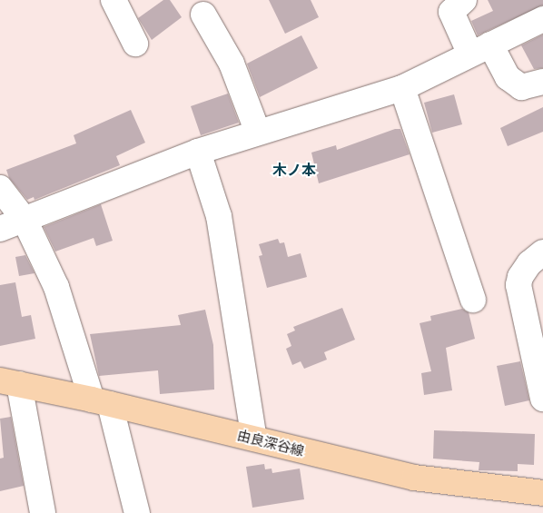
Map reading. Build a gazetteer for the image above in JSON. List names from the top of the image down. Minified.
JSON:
{"streets":{"main road":["由良深谷線"]},"districts":["木ノ本"]}
